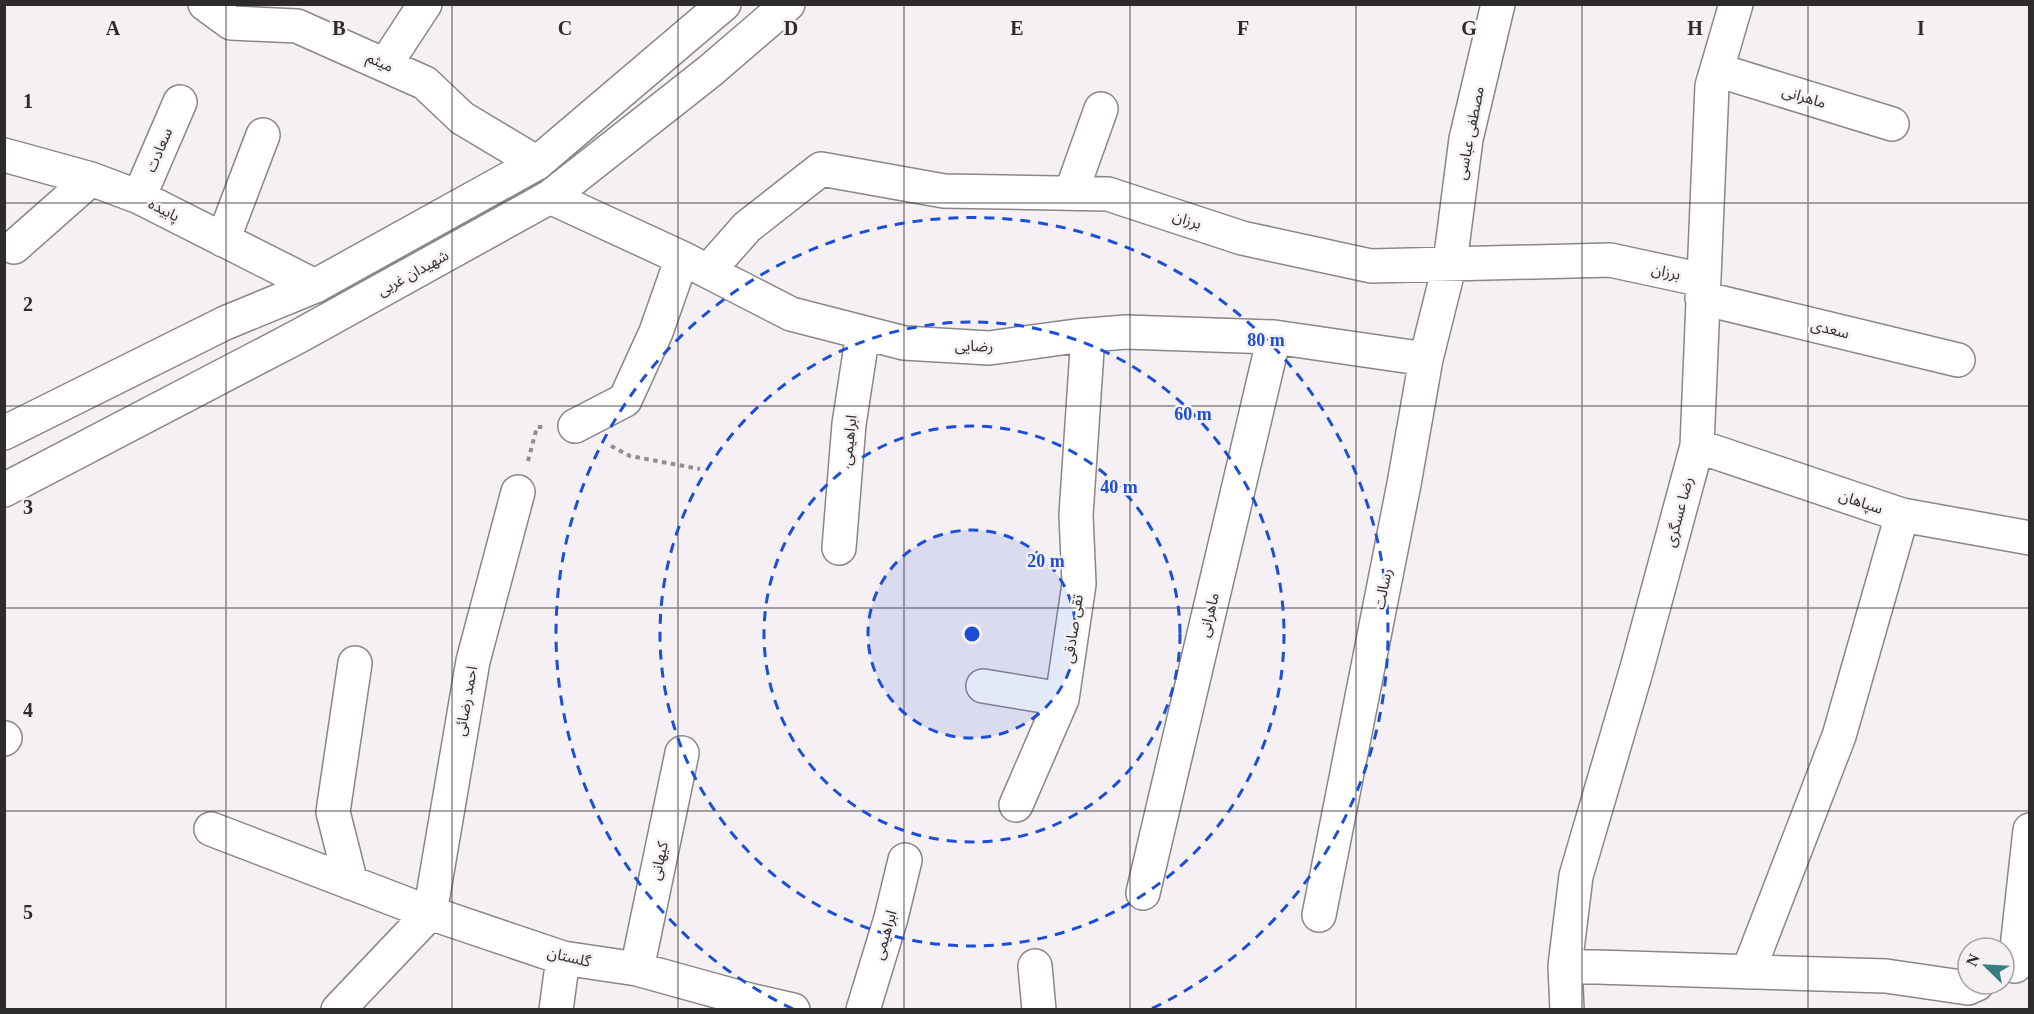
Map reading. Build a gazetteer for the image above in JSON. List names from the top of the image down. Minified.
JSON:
{"streets":{"street":["میثم","ماهرانی","مصطفی عباسی","سعادت","پابیده","برزان","شهیدان غربی","سعدی","رضایی","ابراهیمی","سپاهان","رضا عسگری","رسالت","تقی صادقی","احمد رضائی","کیهانی","گلستان"]},"crossings":[["ماهرانی","رضایی"],["ماهرانی","رضا عسگری"],["مصطفی عباسی","برزان"],["مصطفی عباسی","رسالت"],["سعادت","پابیده"],["برزان","سعدی"],["برزان","رضایی"],["برزان","رضا عسگری"],["برزان","رسالت"],["شهیدان غربی","رضایی"],["سعدی","رضا عسگری"],["رضایی","ابراهیمی"],["رضایی","رسالت"],["رضایی","تقی صادقی"],["سپاهان","رضا عسگری"],["احمد رضائی","گلستان"],["کیهانی","گلستان"]],"north":"top left","grid":{"columns":["A","B","C","D","E","F","G","H","I"],"rows":["1","2","3","4","5"]},"rings":["80 m","60 m","40 m","20 m"]}
